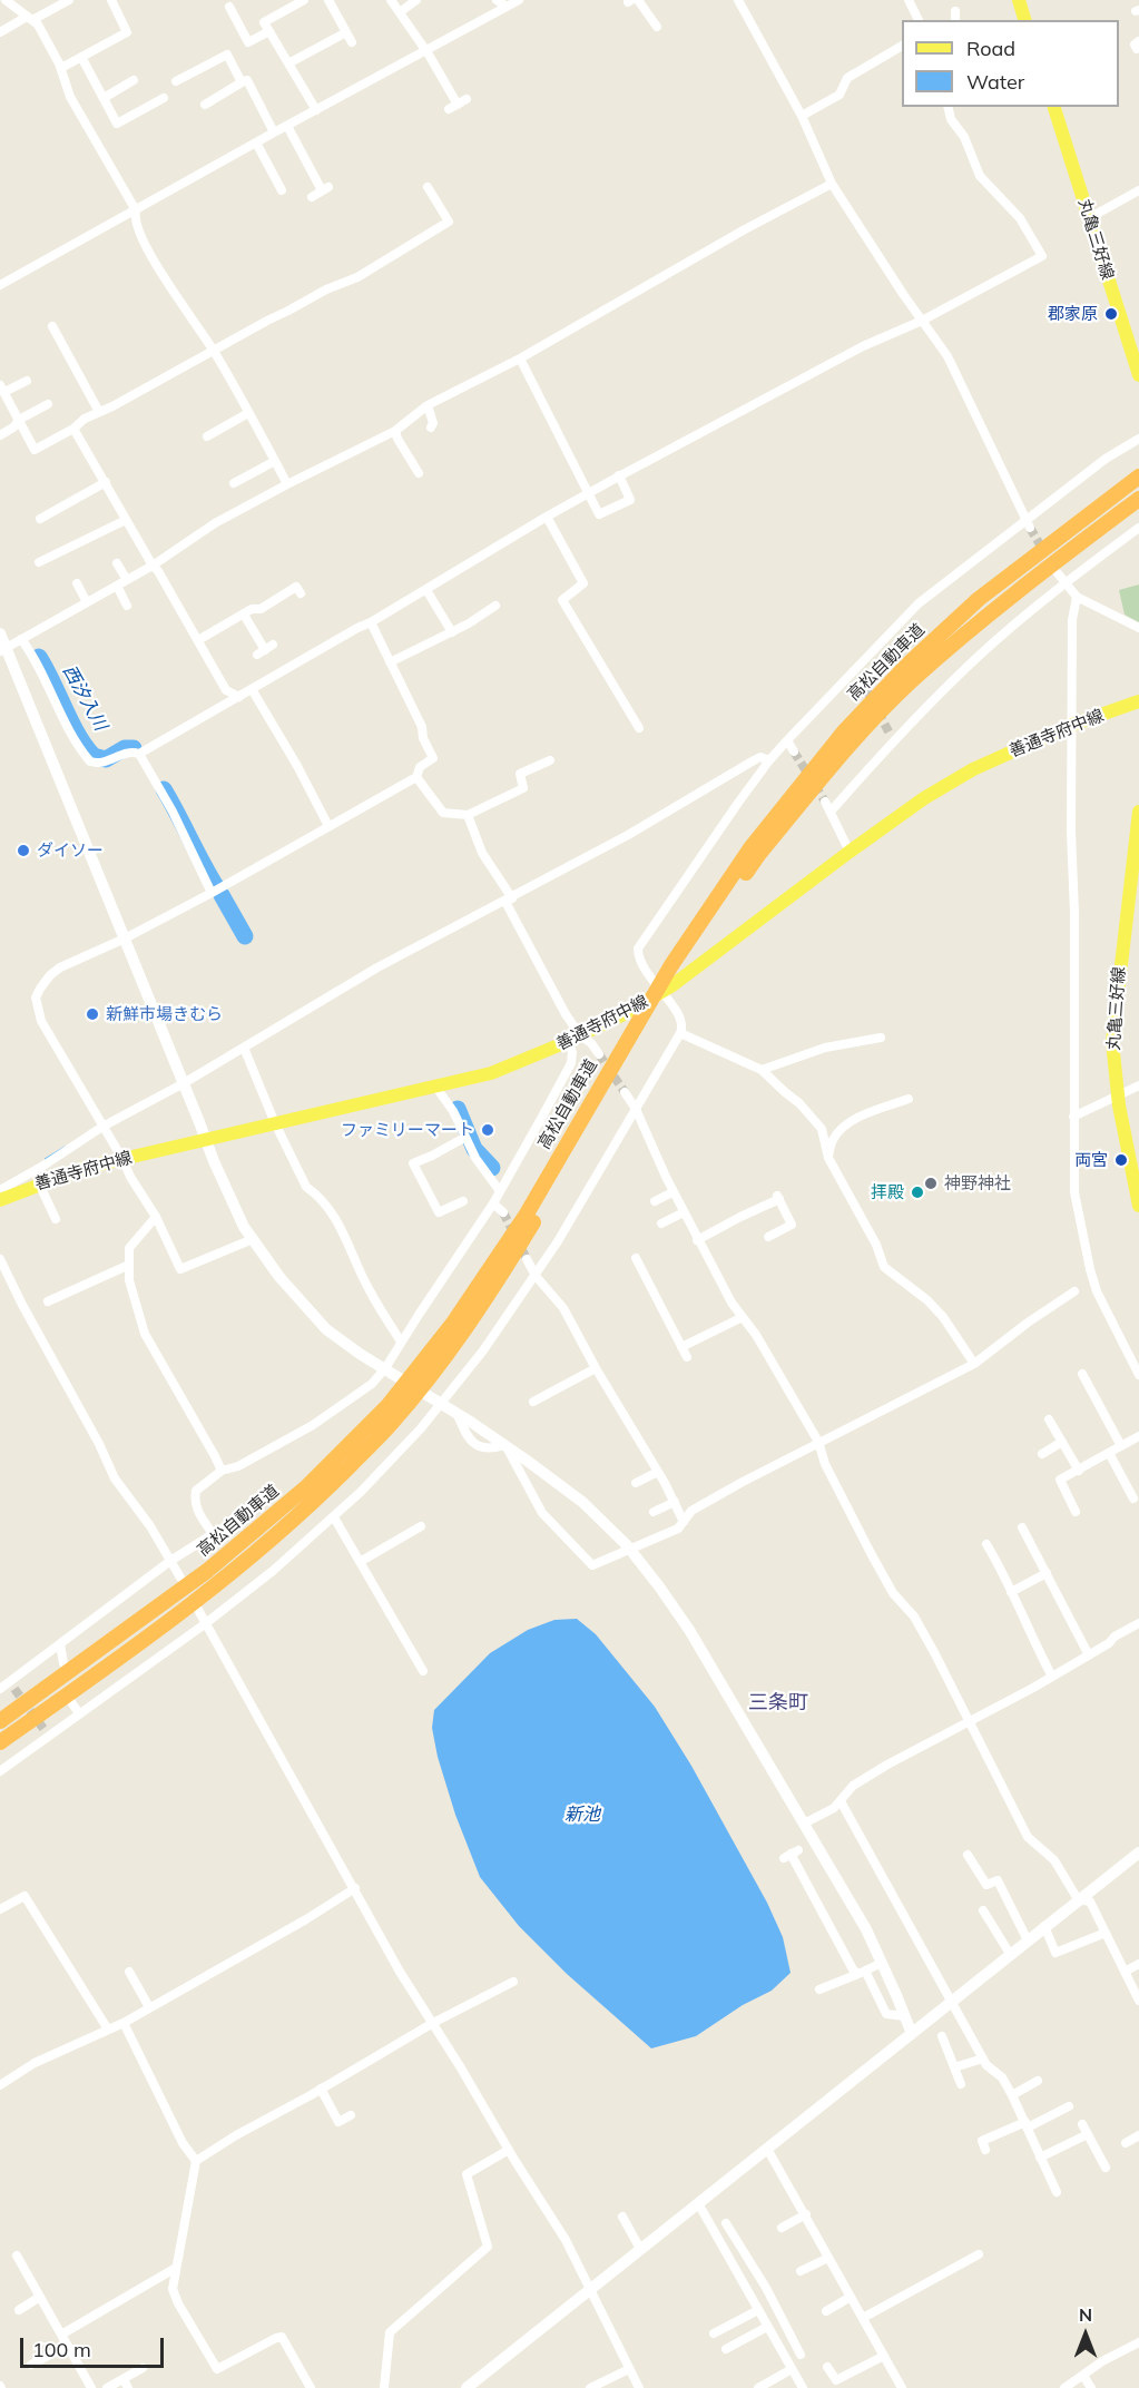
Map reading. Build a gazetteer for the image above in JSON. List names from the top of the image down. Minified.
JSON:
{"streets":{"highway":["高松自動車道"],"main road":["丸亀三好線","善通寺府中線"]},"districts":["三条町"],"water":["西汐入川","新池"],"places":["郡家原","ダイソー","新鮮市場きむら","ファミリーマート","両宮","神野神社","拝殿"],"legend":["Road","Water"],"scale_bar":"100 m","north":"top"}
